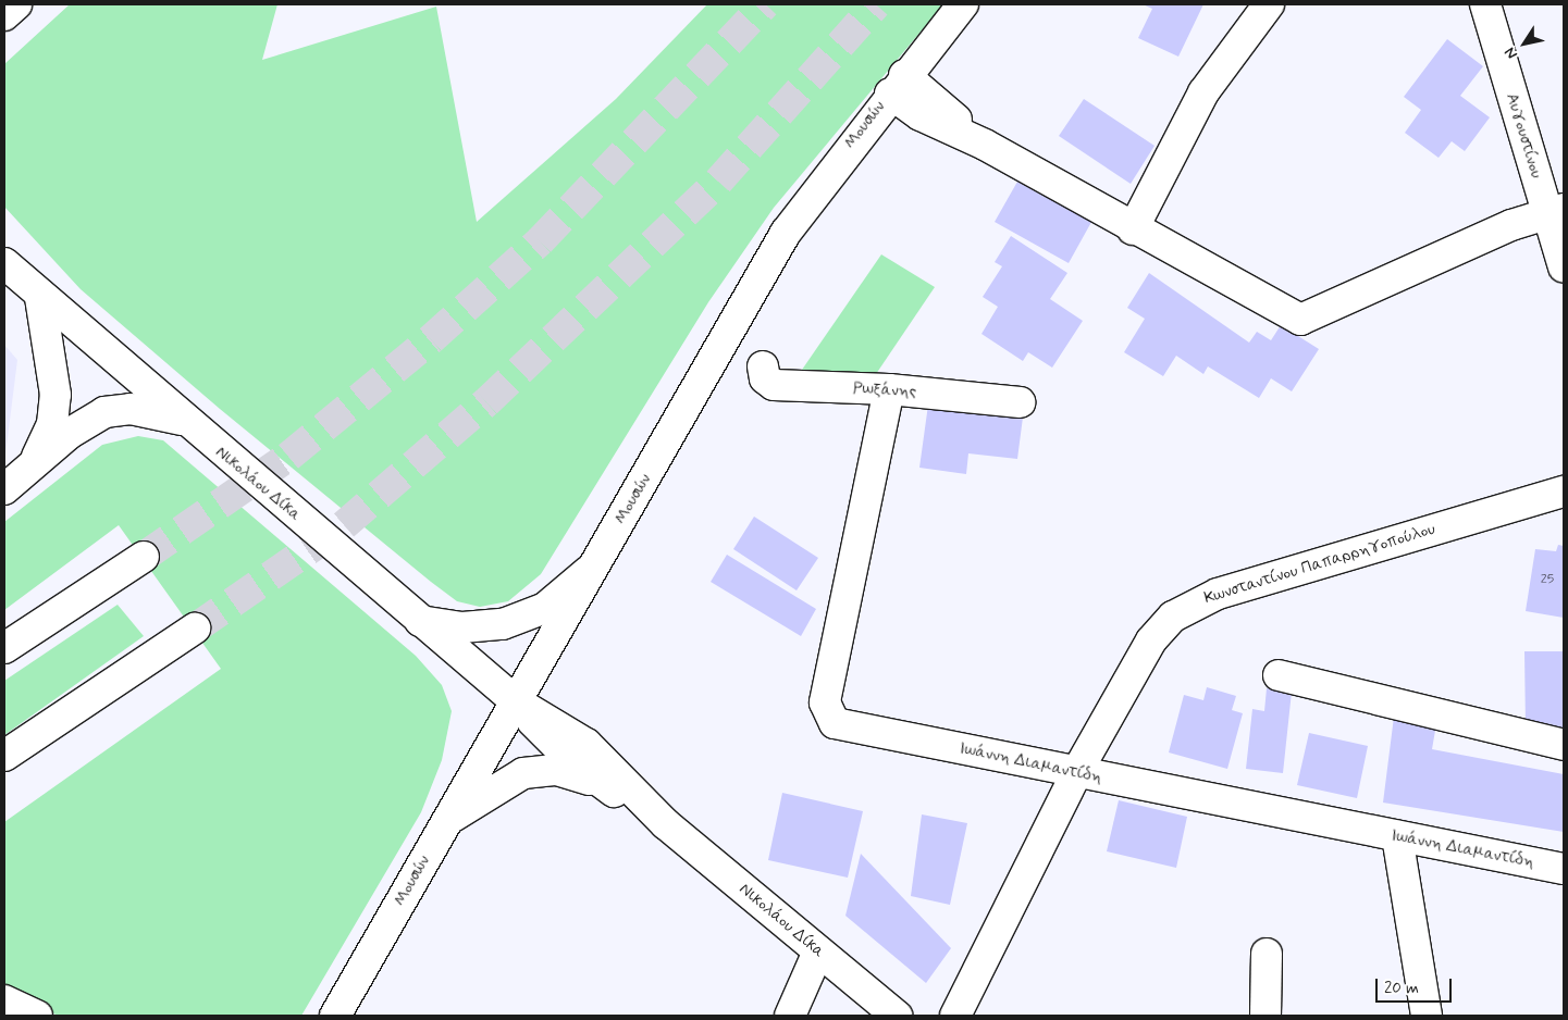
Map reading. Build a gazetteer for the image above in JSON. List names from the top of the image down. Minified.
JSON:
{"streets":{"main road":["Μουσών","Αυγουστίνου","Ρωξάνης","Νικολάου Δίκα","Κωνσταντίνου Παπαρρηγοπούλου","Ιωάννη Διαμαντίδη"]},"crossings":[["Μουσών","Νικολάου Δίκα"],["Ρωξάνης","Ιωάννη Διαμαντίδη"],["Κωνσταντίνου Παπαρρηγοπούλου","Ιωάννη Διαμαντίδη"]],"house_numbers":["25"],"scale_bar":"20 m","north":"bottom left"}
